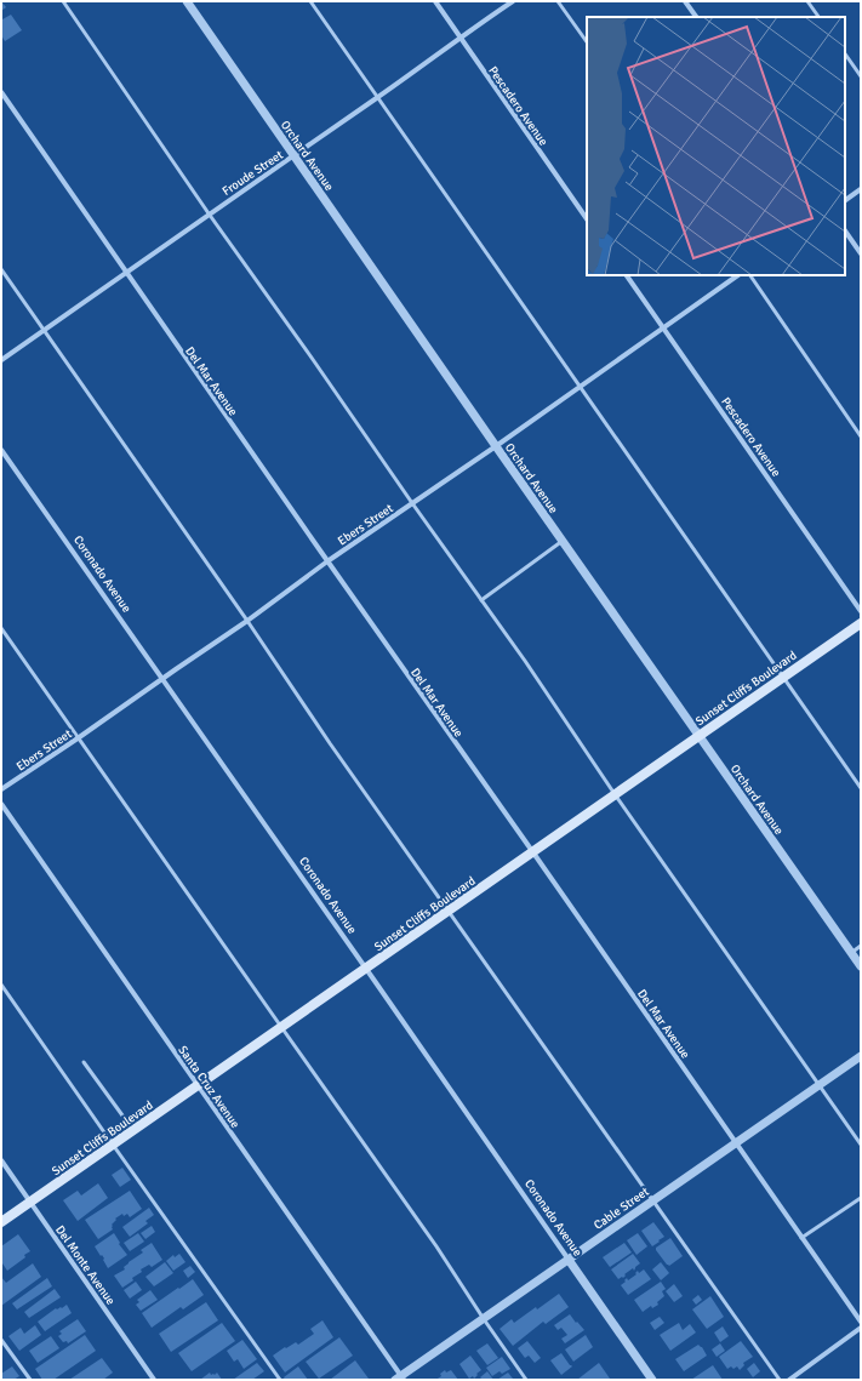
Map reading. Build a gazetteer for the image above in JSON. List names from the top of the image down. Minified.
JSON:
{"streets":{"main road":["Sunset Cliffs Boulevard"],"street":["Pescadero Avenue","Orchard Avenue","Froude Street","Del Mar Avenue","Ebers Street","Coronado Avenue","Santa Cruz Avenue","Cable Street","Del Monte Avenue"]},"crossings":[["Pescadero Avenue","Froude Street"],["Pescadero Avenue","Ebers Street"],["Orchard Avenue","Froude Street"],["Orchard Avenue","Ebers Street"],["Orchard Avenue","Sunset Cliffs Boulevard"],["Froude Street","Del Mar Avenue"],["Del Mar Avenue","Ebers Street"],["Del Mar Avenue","Sunset Cliffs Boulevard"],["Del Mar Avenue","Cable Street"],["Ebers Street","Coronado Avenue"],["Coronado Avenue","Sunset Cliffs Boulevard"],["Coronado Avenue","Cable Street"],["Sunset Cliffs Boulevard","Santa Cruz Avenue"],["Sunset Cliffs Boulevard","Del Monte Avenue"],["Santa Cruz Avenue","Cable Street"]]}
